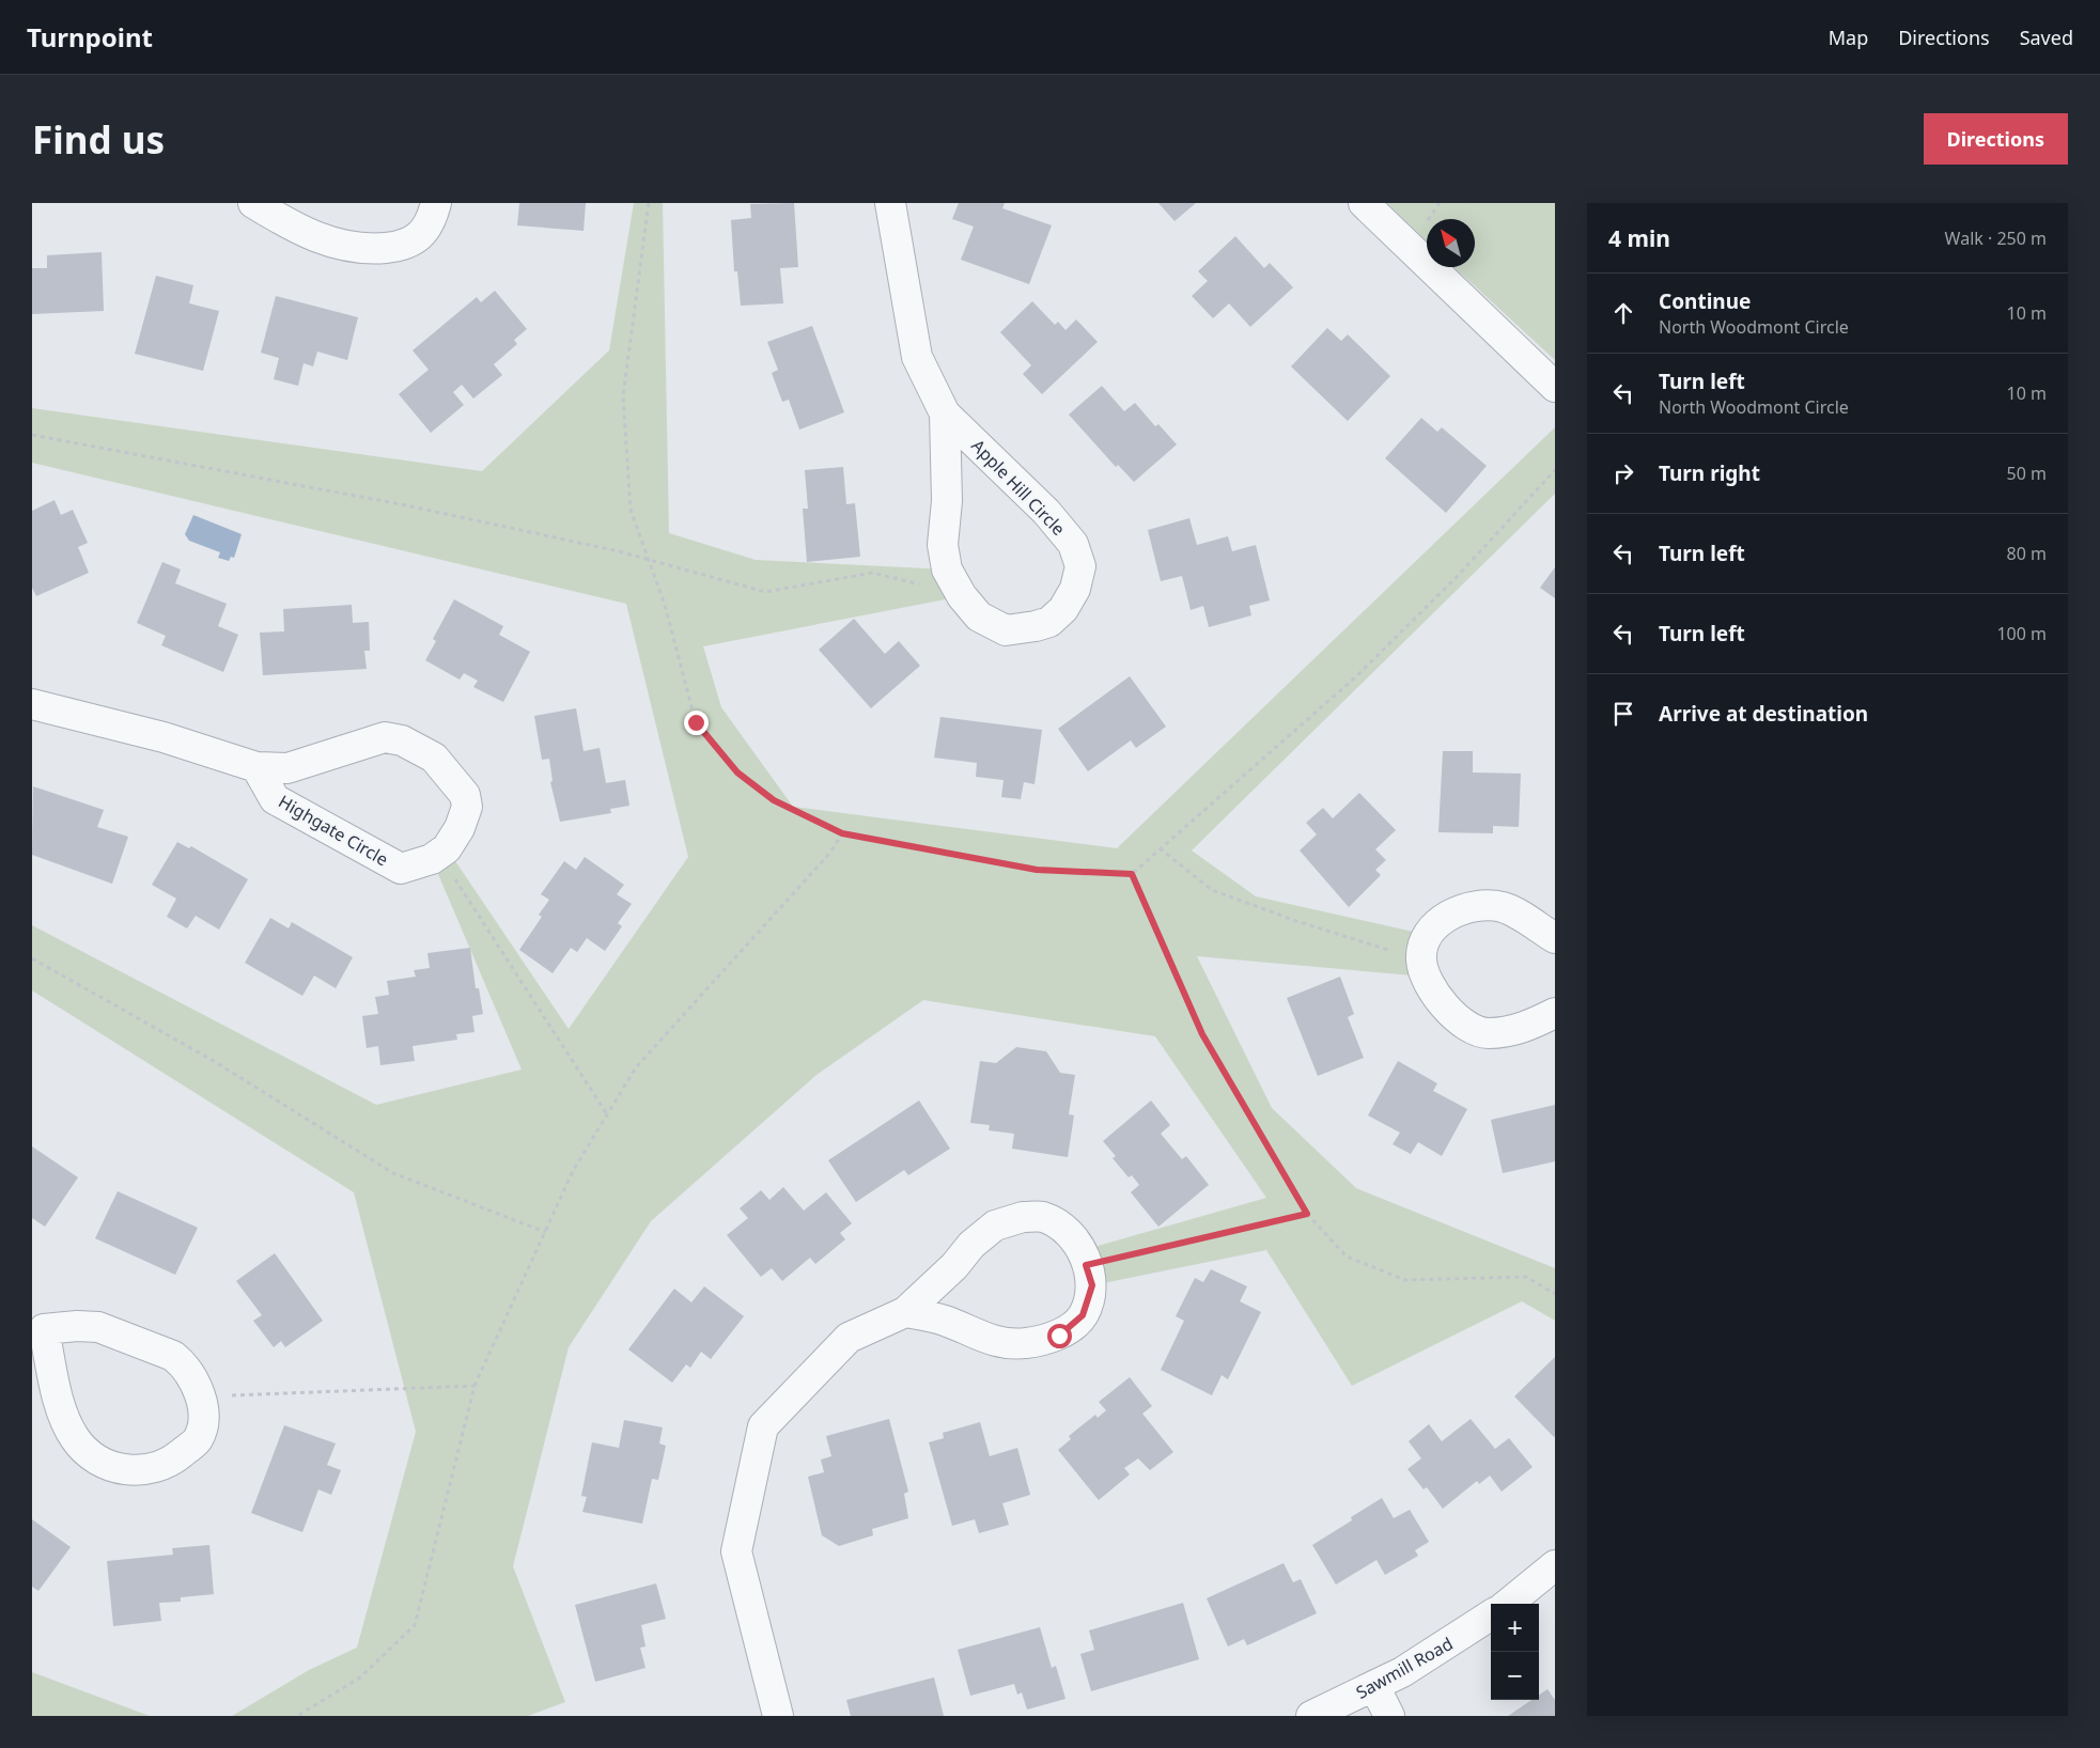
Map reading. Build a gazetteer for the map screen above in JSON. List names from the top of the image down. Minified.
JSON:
{"streets":{"street":["Apple Hill Circle","Highgate Circle","Sawmill Road"]},"north":"top left","page":{"header":"Turnpoint","nav":["Map","Directions","Saved"],"buttons":"Directions","title":"Find us","heading":["4 min","Walk · 250 m"],"list":[["Continue","North Woodmont Circle","10 m"],["Turn left","North Woodmont Circle","10 m"],["Turn right","50 m"],["Turn left","80 m"],["Turn left","100 m"],"Arrive at destination"],"map_buttons":["+","−"]}}
